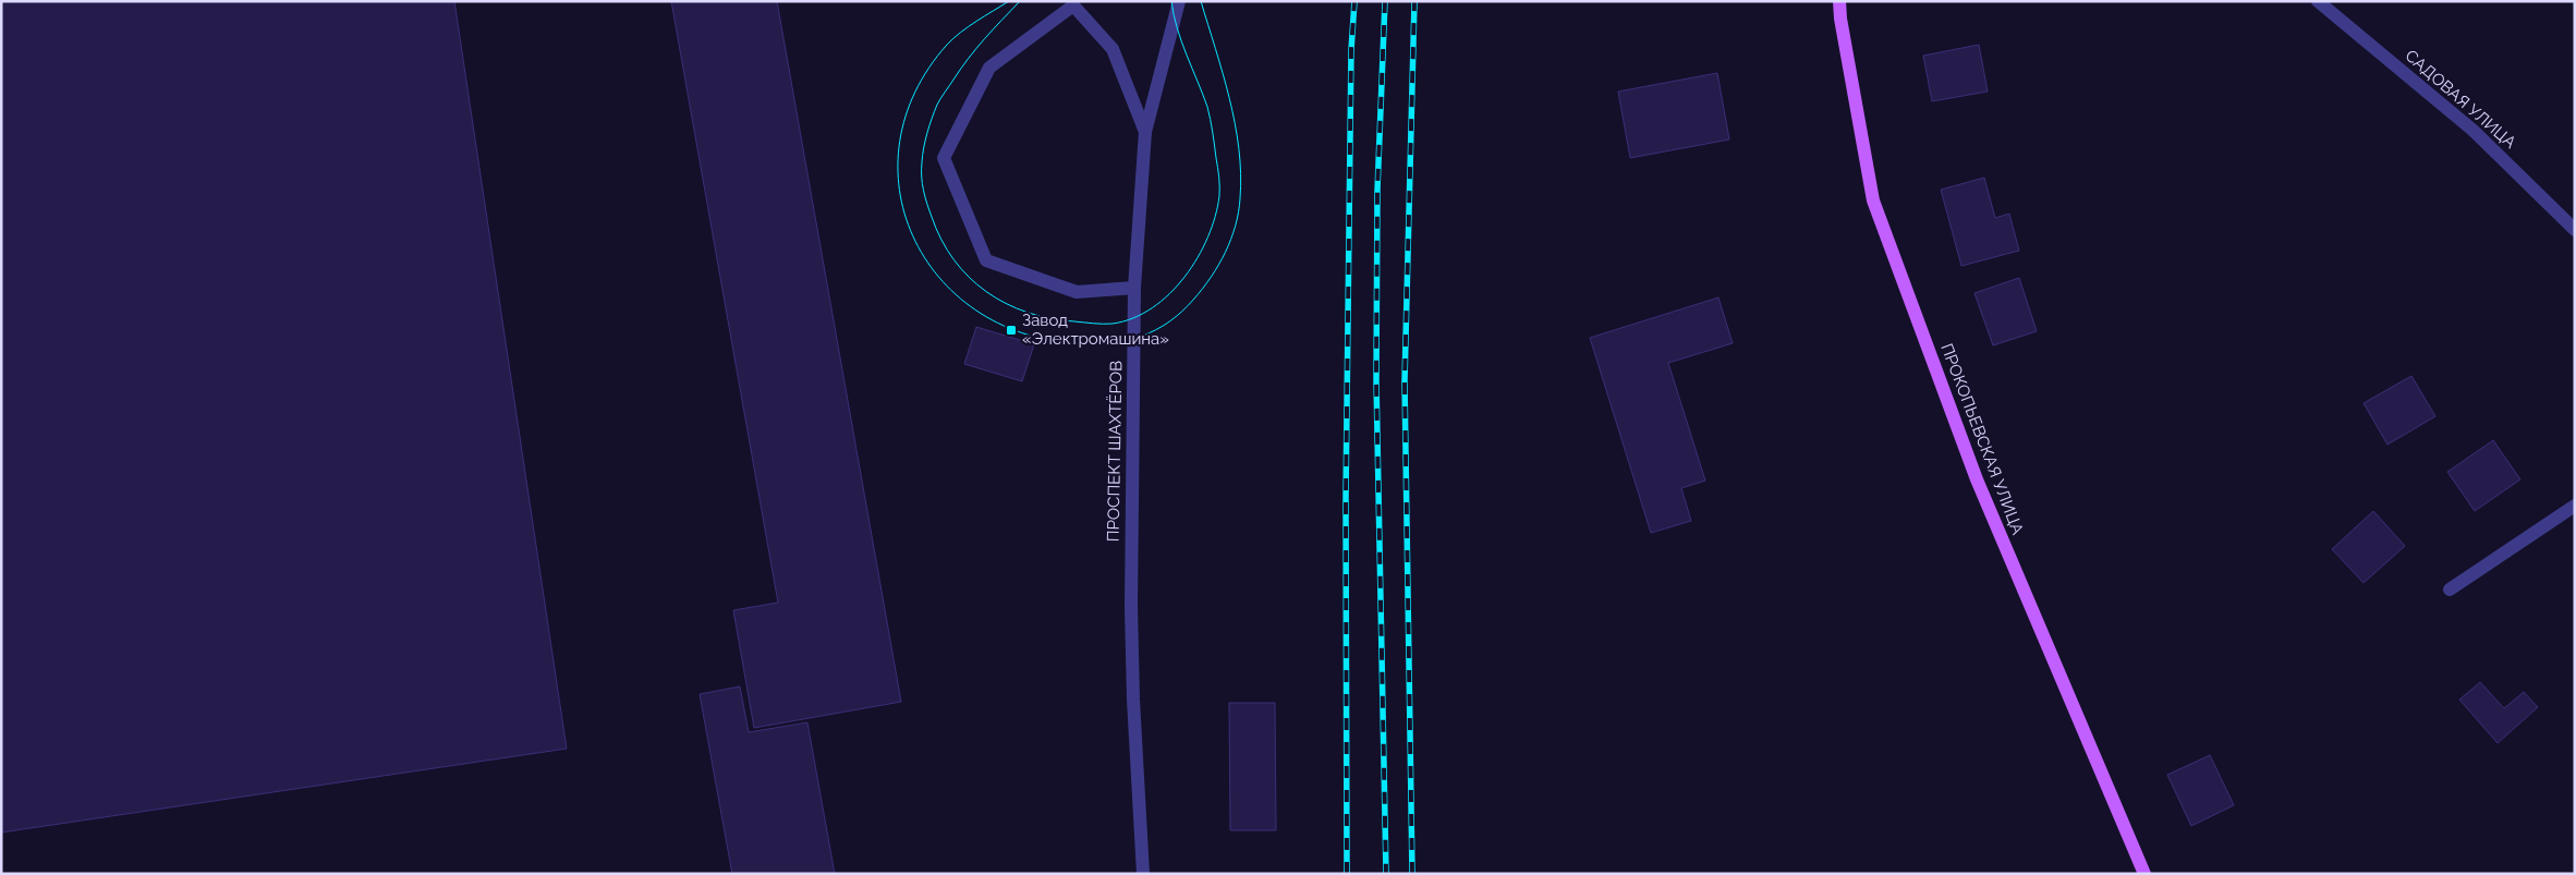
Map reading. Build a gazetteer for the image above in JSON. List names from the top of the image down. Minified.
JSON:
{"streets":{"main road":["ПРОКОПЬЕВСКАЯ УЛИЦА"],"street":["САДОВАЯ УЛИЦА","ПРОСПЕКТ ШАХТЁРОВ"]},"places":{"transit":["Завод «Электромашина»"]}}
